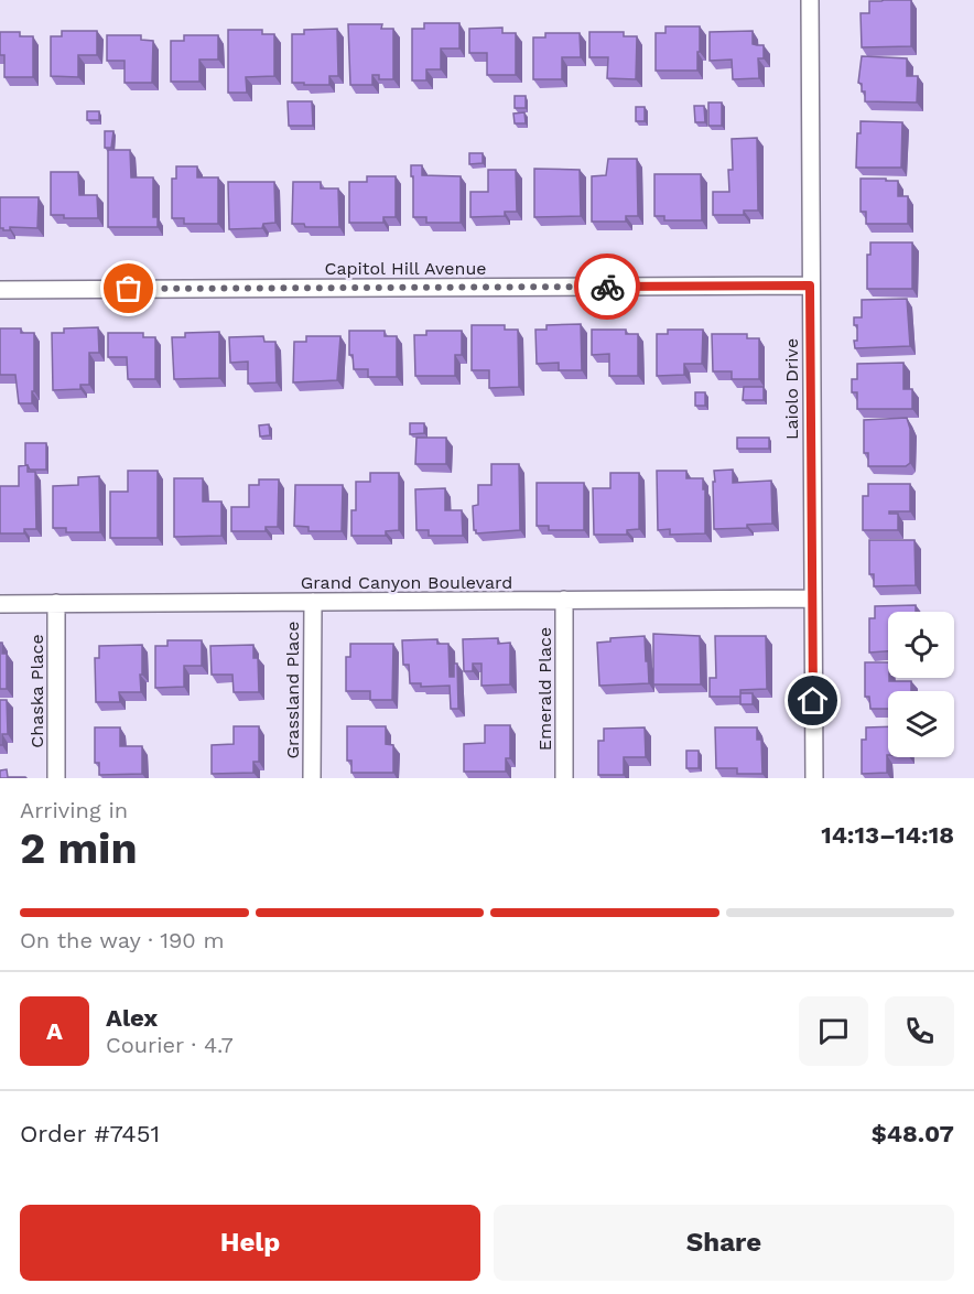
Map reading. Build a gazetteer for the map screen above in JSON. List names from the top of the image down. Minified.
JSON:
{"streets":{"street":["Capitol Hill Avenue","Laiolo Drive","Grand Canyon Boulevard","Emerald Place","Grassland Place","Chaska Place"]},"crossings":[["Capitol Hill Avenue","Laiolo Drive"],["Laiolo Drive","Grand Canyon Boulevard"],["Grand Canyon Boulevard","Emerald Place"],["Grand Canyon Boulevard","Grassland Place"],["Grand Canyon Boulevard","Chaska Place"]],"page":{"heading":["2 min","Arriving in","14:13–14:18"],"panel":["Alex","Courier · 4.7","Order #7451","$48.07"],"bar":"On the way · 190 m","round":"A","buttons":["Help","Share"]}}
